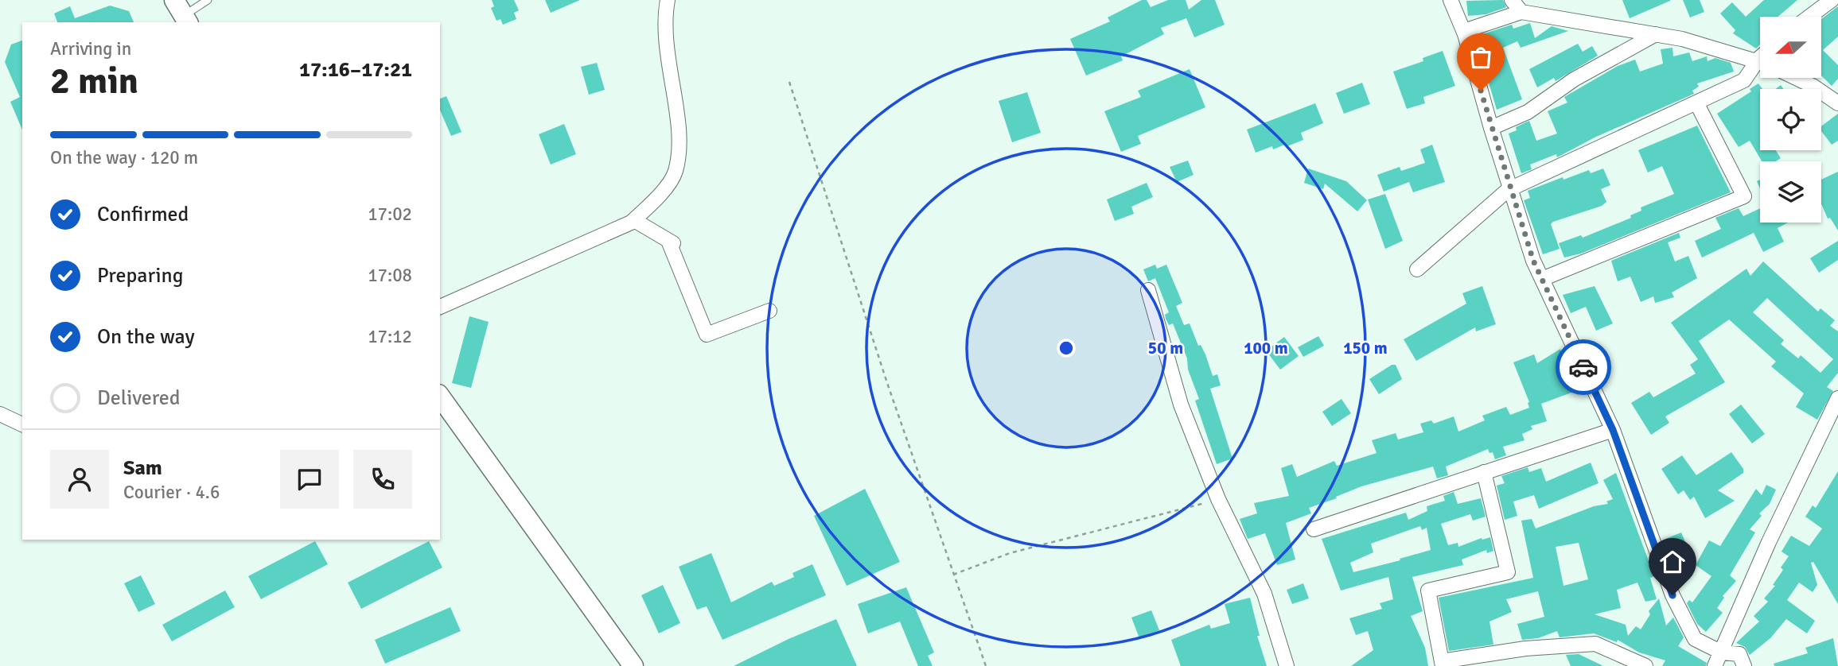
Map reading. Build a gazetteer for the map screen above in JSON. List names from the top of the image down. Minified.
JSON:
{"north":"left","page":{"heading":["2 min","Arriving in","17:16–17:21"],"panel":["Sam","Courier · 4.6"],"bar":"On the way · 120 m","list":[["Confirmed","17:02"],["Preparing","17:08"],["On the way","17:12"],"Delivered"]},"rings":["50 m","100 m","150 m"]}
